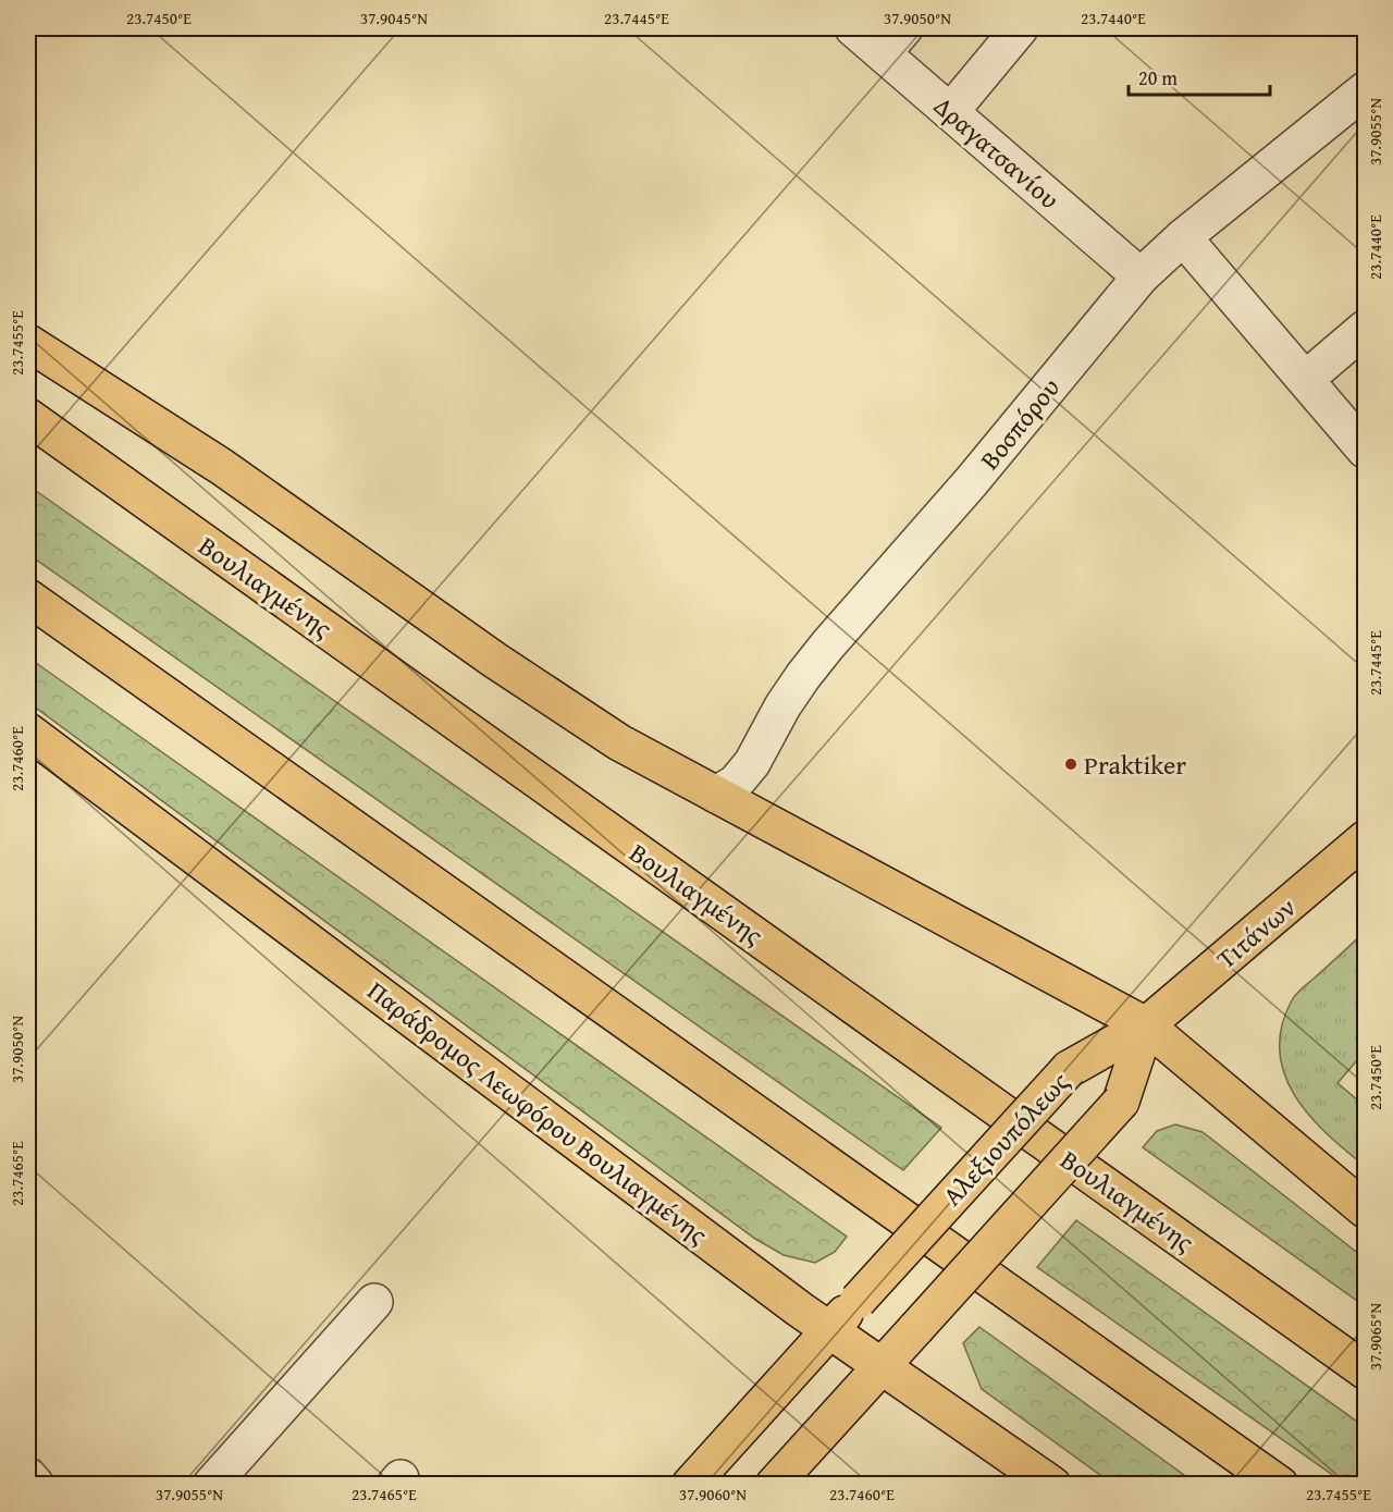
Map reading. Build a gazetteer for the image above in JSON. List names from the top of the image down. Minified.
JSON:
{"streets":{"main road":["Βουλιαγμένης","Τιτάνων","Παράδρομος Λεωφόρου Βουλιαγμένης","Αλεξιουπόλεως"],"street":["Δραγατσανίου","Βοσπόρου"]},"crossings":[["Δραγατσανίου","Βοσπόρου"],["Τιτάνων","Αλεξιουπόλεως"],["Παράδρομος Λεωφόρου Βουλιαγμένης","Αλεξιουπόλεως"]],"places":["Praktiker"],"scale_bar":"20 m","coordinates":["23.7450°E","37.9045°N","23.7445°E","37.9050°N","23.7440°E","37.9055°N","23.7455°E","23.7460°E","23.7465°E","37.9065°N","37.9060°N"]}
